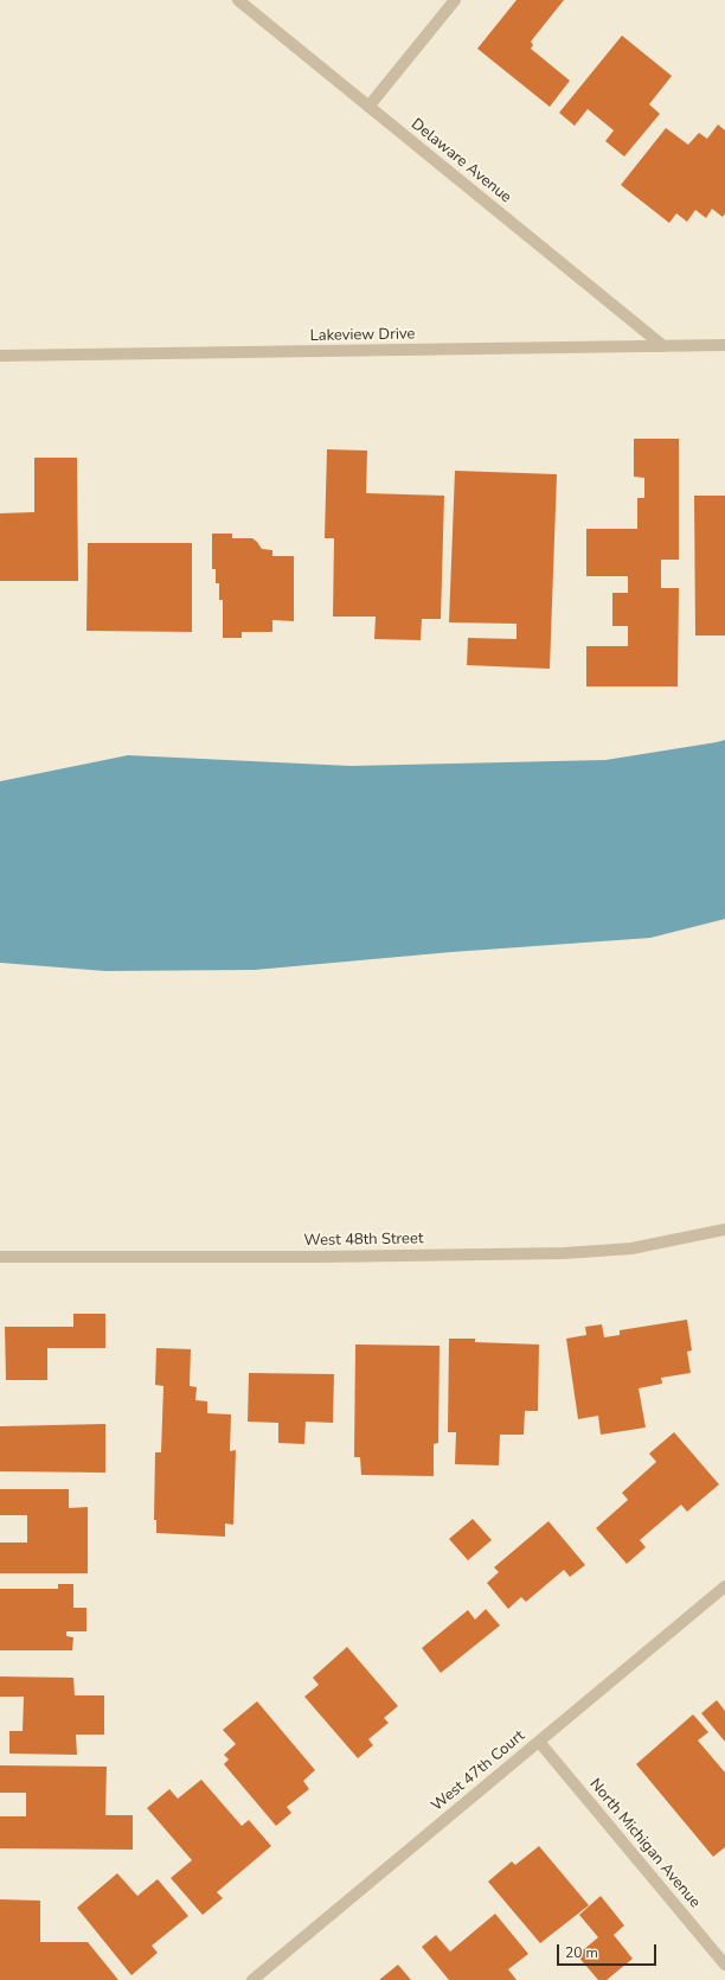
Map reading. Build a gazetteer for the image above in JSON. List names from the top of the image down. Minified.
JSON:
{"streets":{"street":["Delaware Avenue","Lakeview Drive","West 48th Street","West 47th Court","North Michigan Avenue"]},"crossings":[["Delaware Avenue","Lakeview Drive"],["West 47th Court","North Michigan Avenue"]],"scale_bar":"20 m"}
